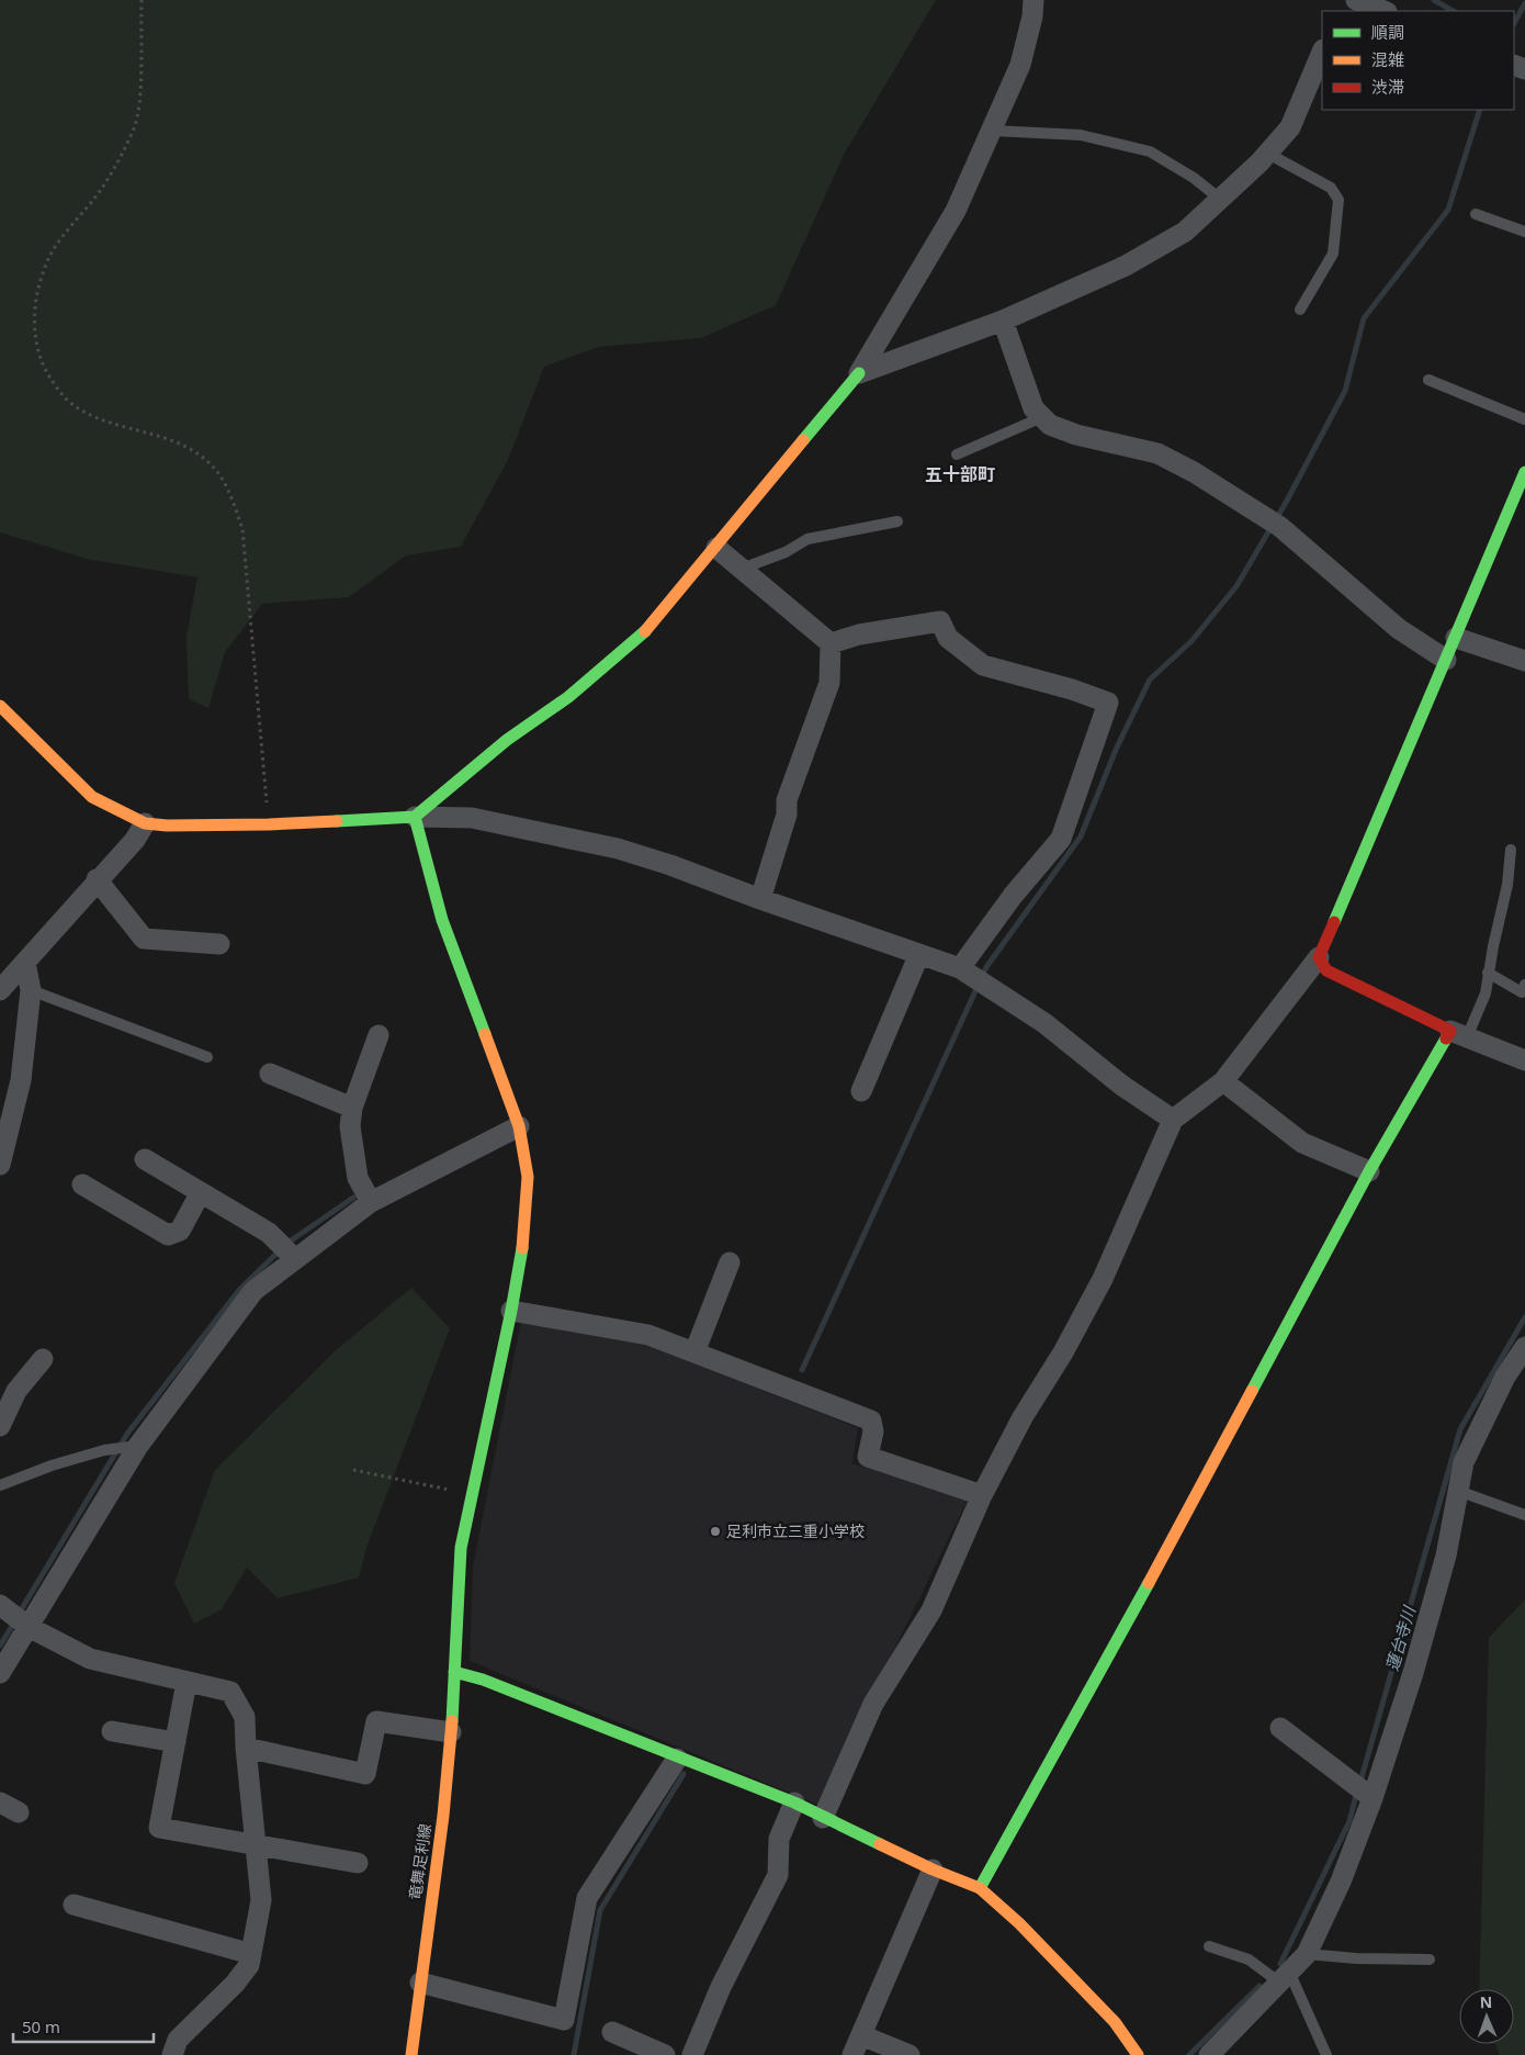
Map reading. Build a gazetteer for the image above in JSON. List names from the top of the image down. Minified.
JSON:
{"streets":{"street":["竜舞足利線"]},"districts":["五十部町"],"water":["蓮台寺川"],"places":["足利市立三重小学校"],"legend":["順調","混雑","渋滞"],"scale_bar":"50 m","north":"top"}
